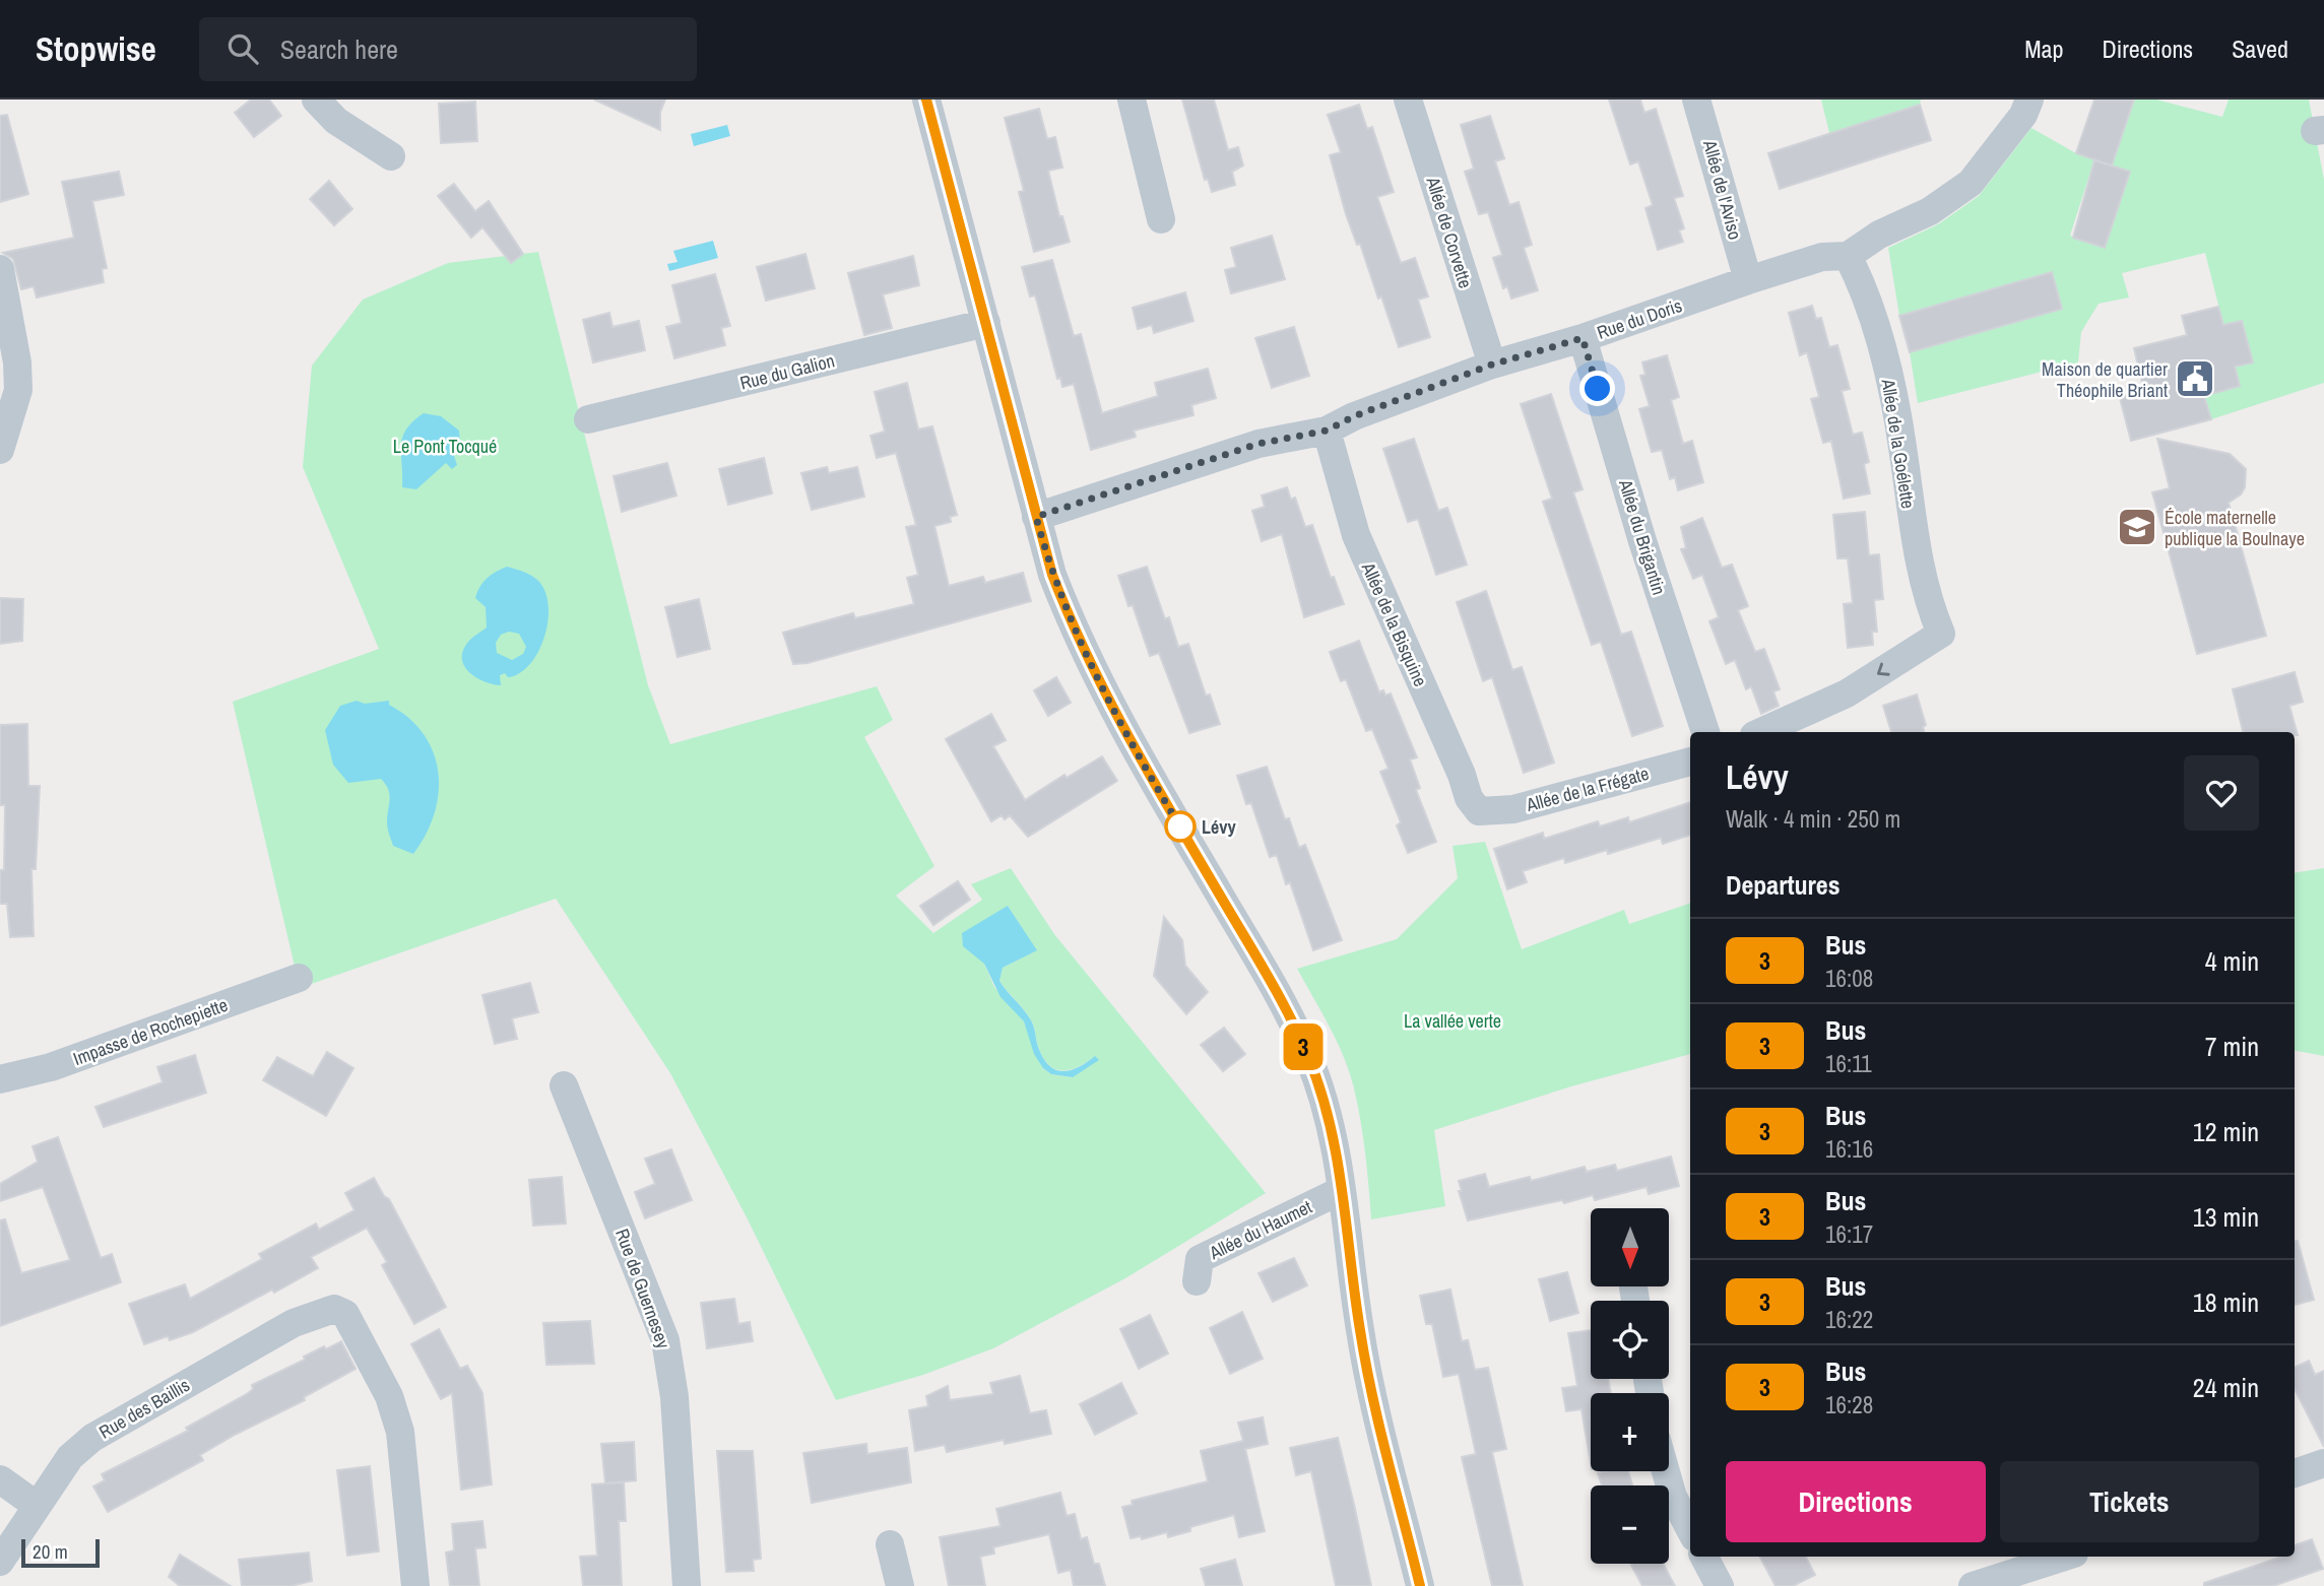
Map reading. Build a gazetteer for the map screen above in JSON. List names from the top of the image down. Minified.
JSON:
{"streets":{"street":["Allée de l'Aviso","Allée de Corvette","Rue du Doris","Rue du Galion","Allée de la Goélette","Allée du Brigantin","Allée de la Bisquine","Allée de la Frégate","Impasse de Rochepiette","Allée du Haumet","Rue de Guernesey","Rue des Baillis"]},"crossings":[["Allée de l'Aviso","Rue du Doris"],["Allée de Corvette","Rue du Doris"],["Rue du Doris","Allée de la Goélette"],["Rue du Doris","Allée du Brigantin"],["Rue du Doris","Allée de la Bisquine"],["Allée de la Bisquine","Allée de la Frégate"]],"one_way":["Allée de la Goélette"],"parks":["Le Pont Tocqué","La vallée verte"],"places":{"public building":["Maison de quartier Théophile Briant"],"school or university":["École maternelle publique la Boulnaye"],"other":["Lévy"]},"lines":["bus line 3"],"scale_bar":"20 m","north":"bottom","page":{"header":"Stopwise","search":"Search here","nav":["Map","Directions","Saved"],"on_map":"3","heading":[["Lévy","Walk · 4 min · 250 m"],"Departures"],"list":[{"mark":"3","name":"Bus","note":"16:08","value":"4 min"},{"mark":"3","name":"Bus","note":"16:11","value":"7 min"},{"mark":"3","name":"Bus","note":"16:16","value":"12 min"},{"mark":"3","name":"Bus","note":"16:17","value":"13 min"},{"mark":"3","name":"Bus","note":"16:22","value":"18 min"},{"mark":"3","name":"Bus","note":"16:28","value":"24 min"}],"map_buttons":["+","−"],"buttons":["Directions","Tickets"],"scale":"20 m"}}
